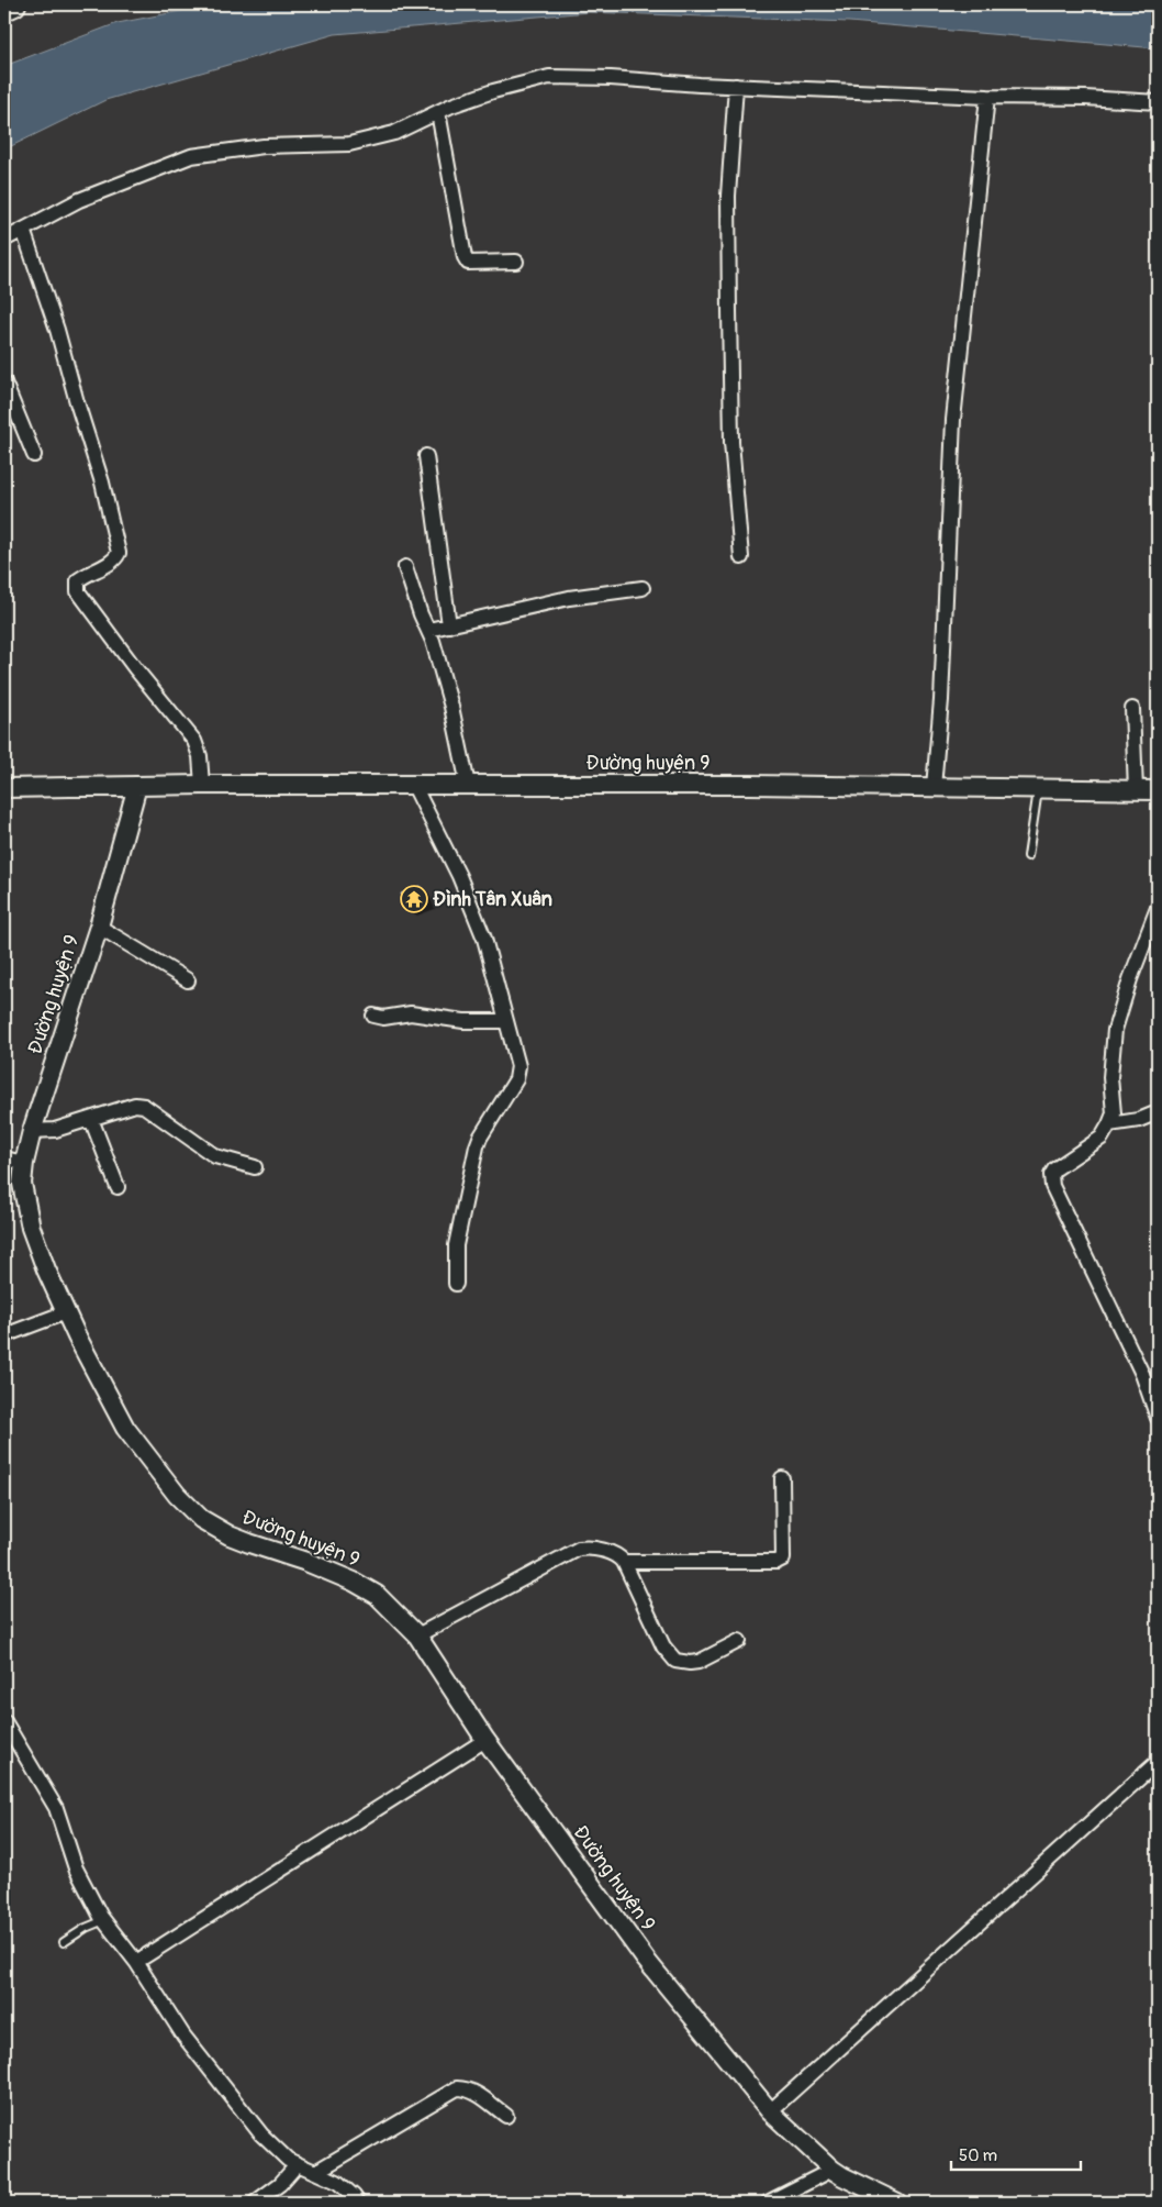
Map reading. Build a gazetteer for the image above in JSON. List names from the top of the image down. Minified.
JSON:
{"streets":{"street":["Đường huyện 9"]},"places":{"temple":["Đình Tân Xuân"]},"scale_bar":"50 m"}
